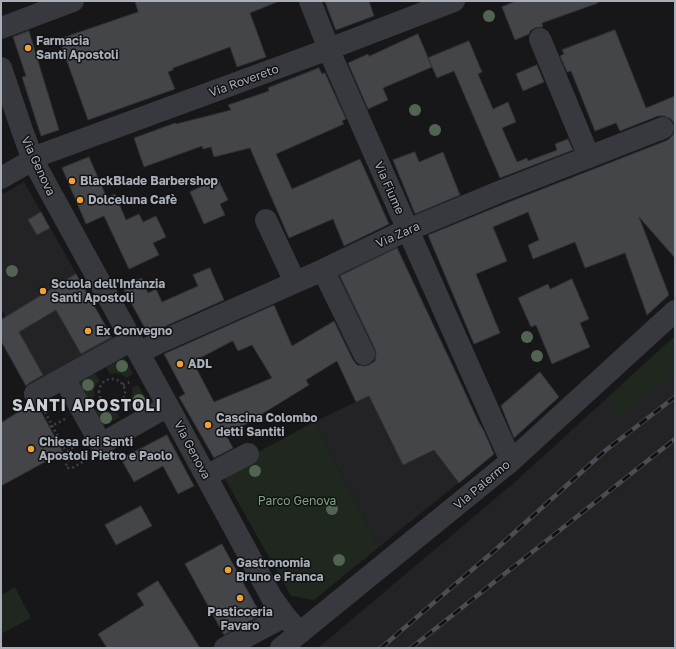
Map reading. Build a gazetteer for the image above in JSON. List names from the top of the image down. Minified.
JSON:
{"streets":{"street":["Via Rovereto","Via Genova","Via Fiume","Via Zara","Via Palermo"]},"crossings":[["Via Rovereto","Via Genova"],["Via Rovereto","Via Fiume"],["Via Genova","Via Zara"],["Via Genova","Via Palermo"],["Via Fiume","Via Zara"],["Via Fiume","Via Palermo"]],"districts":["SANTI APOSTOLI"],"parks":["Parco Genova"],"places":["Farmacia Santi Apostoli","BlackBlade Barbershop","Dolceluna Cafè","Scuola dell'Infanzia Santi Apostoli","Ex Convegno","ADL","Cascina Colombo detti Santiti","Chiesa dei Santi Apostoli Pietro e Paolo","Gastronomia Bruno e Franca","Pasticceria Favaro"]}
